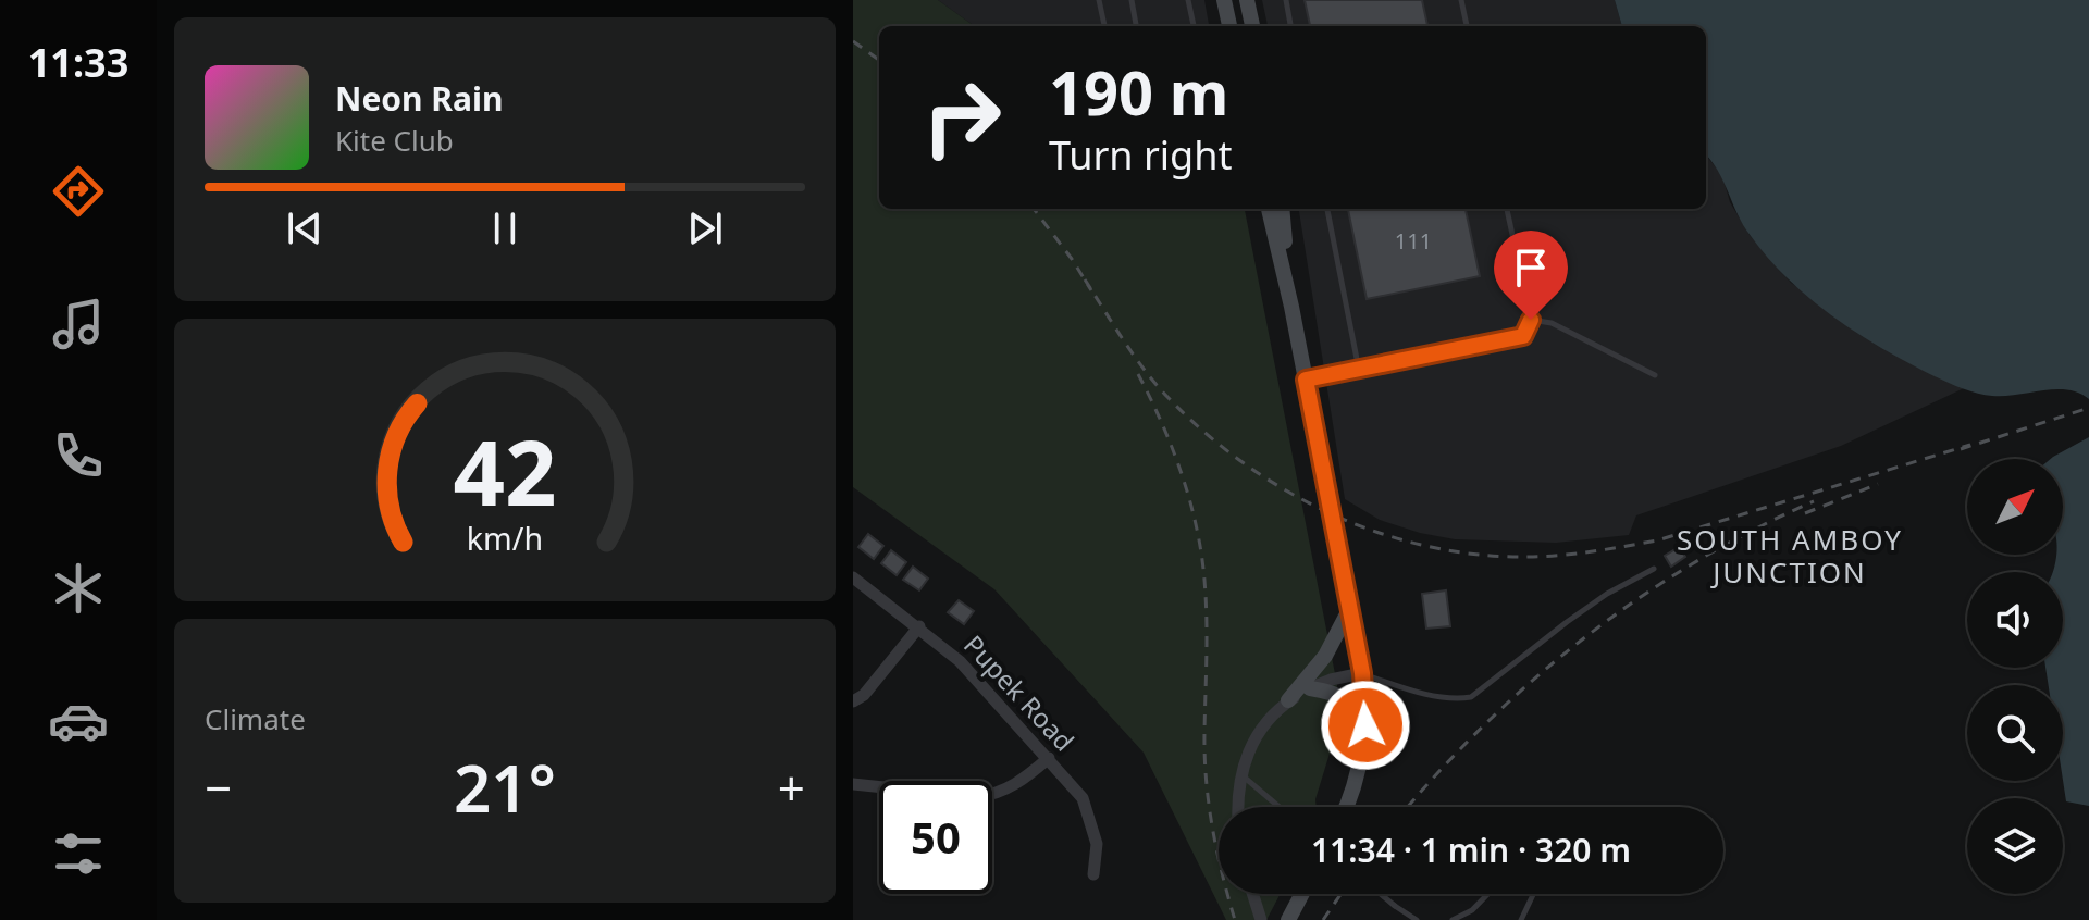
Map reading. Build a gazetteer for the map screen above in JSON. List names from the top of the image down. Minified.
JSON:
{"streets":{"street":["Pupek Road"]},"districts":["SOUTH AMBOY JUNCTION"],"house_numbers":["111"],"north":"top right","page":{"tabs":"11:33","turn":["190 m","Turn right"],"song":["Neon Rain","Kite Club"],"tile":"Climate","heat":["−","21°","+"],"limit":"50","trip":"11:34 · 1 min · 320 m","gauge":["42","km/h"]}}
